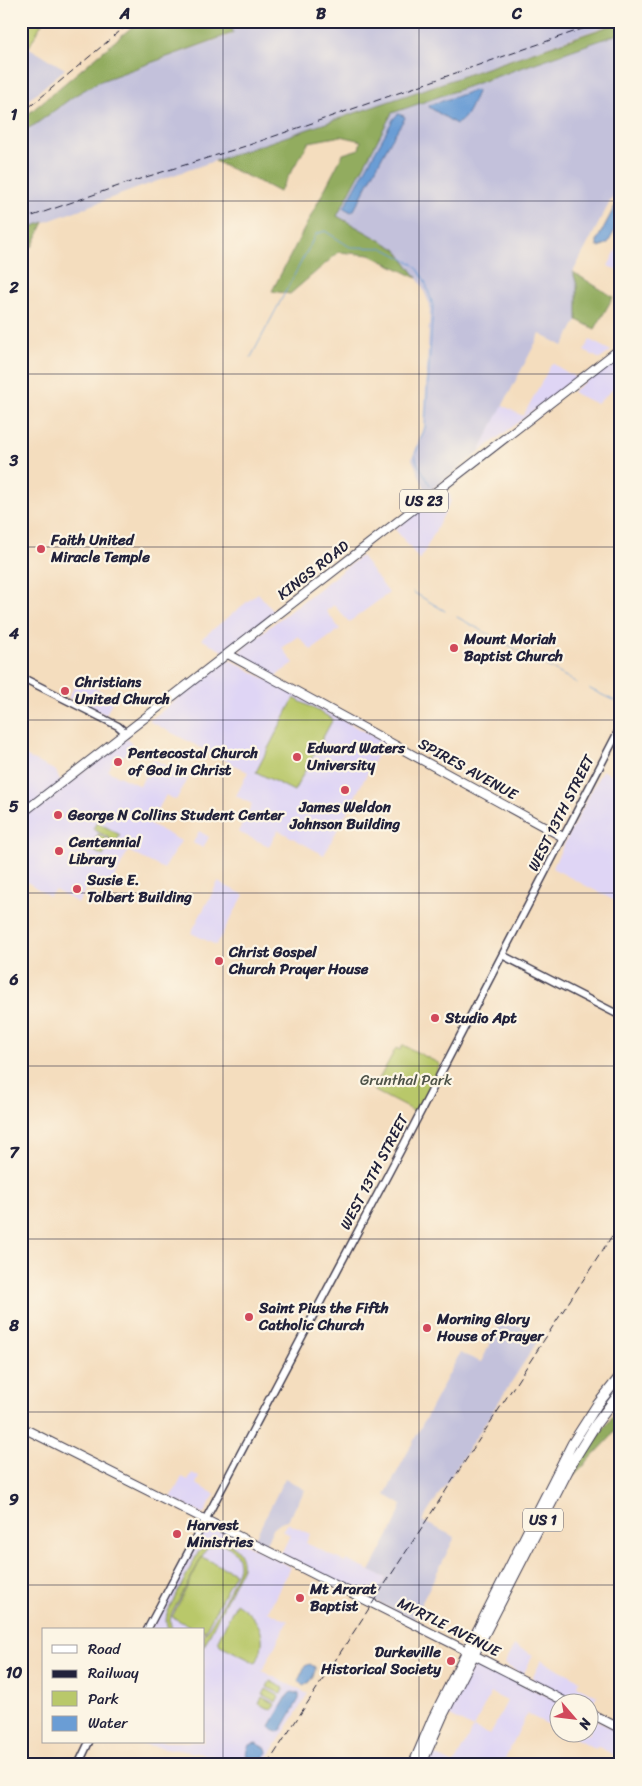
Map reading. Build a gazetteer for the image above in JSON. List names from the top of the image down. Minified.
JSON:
{"streets":{"highway":["US 1"],"main road":["US 23","KINGS ROAD","SPIRES AVENUE","MYRTLE AVENUE"],"street":["WEST 13TH STREET"]},"crossings":[["KINGS ROAD","SPIRES AVENUE"],["SPIRES AVENUE","WEST 13TH STREET"],["WEST 13TH STREET","MYRTLE AVENUE"],["US 1","MYRTLE AVENUE"]],"parks":["Grunthal Park"],"places":["Faith United Miracle Temple","Mount Moriah Baptist Church","Christians United Church","Edward Waters University","Pentecostal Church of God in Christ","James Weldon Johnson Building","George N Collins Student Center","Centennial Library","Susie E. Tolbert Building","Christ Gospel Church Prayer House","Studio Apt","Saint Pius the Fifth Catholic Church","Morning Glory House of Prayer","Harvest Ministries","Mt Ararat Baptist","Durkeville Historical Society"],"legend":["Road","Railway","Park","Water"],"north":"bottom right","grid":{"columns":["A","B","C"],"rows":["1","2","3","4","5","6","7","8","9","10"]}}
